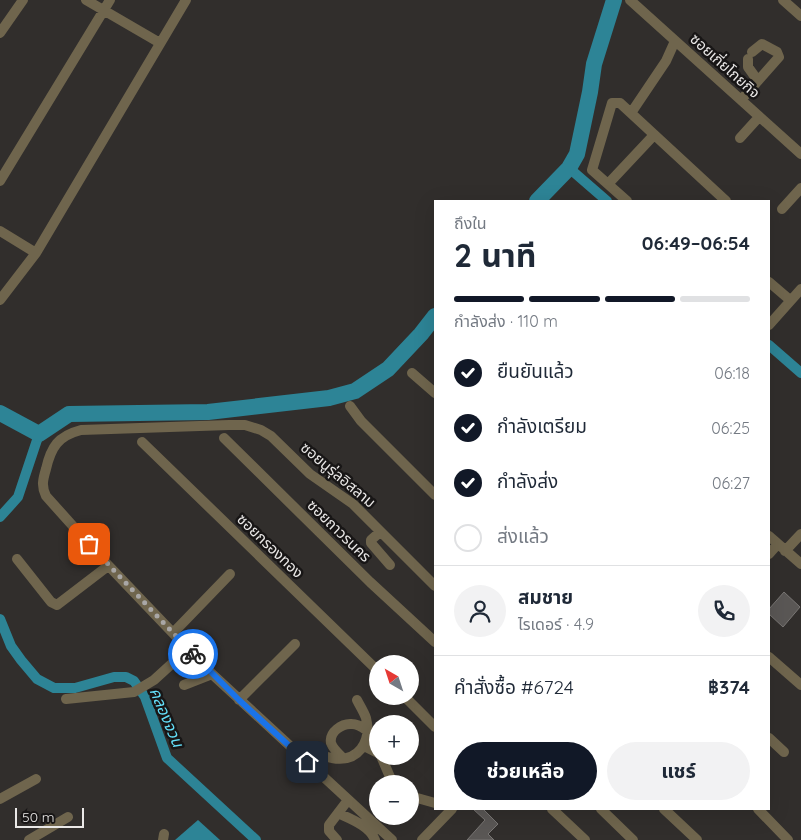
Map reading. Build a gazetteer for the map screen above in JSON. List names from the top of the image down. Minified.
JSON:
{"streets":{"street":["ซอยเกี่ยโกยกิจ","ซอยนูรุ่ลอิสลาม","ซอยถาวรนคร","ซอยกรองทอง"]},"water":["คลองจวน"],"scale_bar":"50 m","north":"top left","page":{"heading":["2 นาที","ถึงใน","06:49–06:54"],"panel":["สมชาย","ไรเดอร์ · 4.9","คำสั่งซื้อ #6724","฿374"],"bar":"กำลังส่ง · 110 m","list":[["ยืนยันแล้ว","06:18"],["กำลังเตรียม","06:25"],["กำลังส่ง","06:27"],"ส่งแล้ว"],"map_buttons":["+","−"],"buttons":["ช่วยเหลือ","แชร์"],"scale":"50 m"}}
